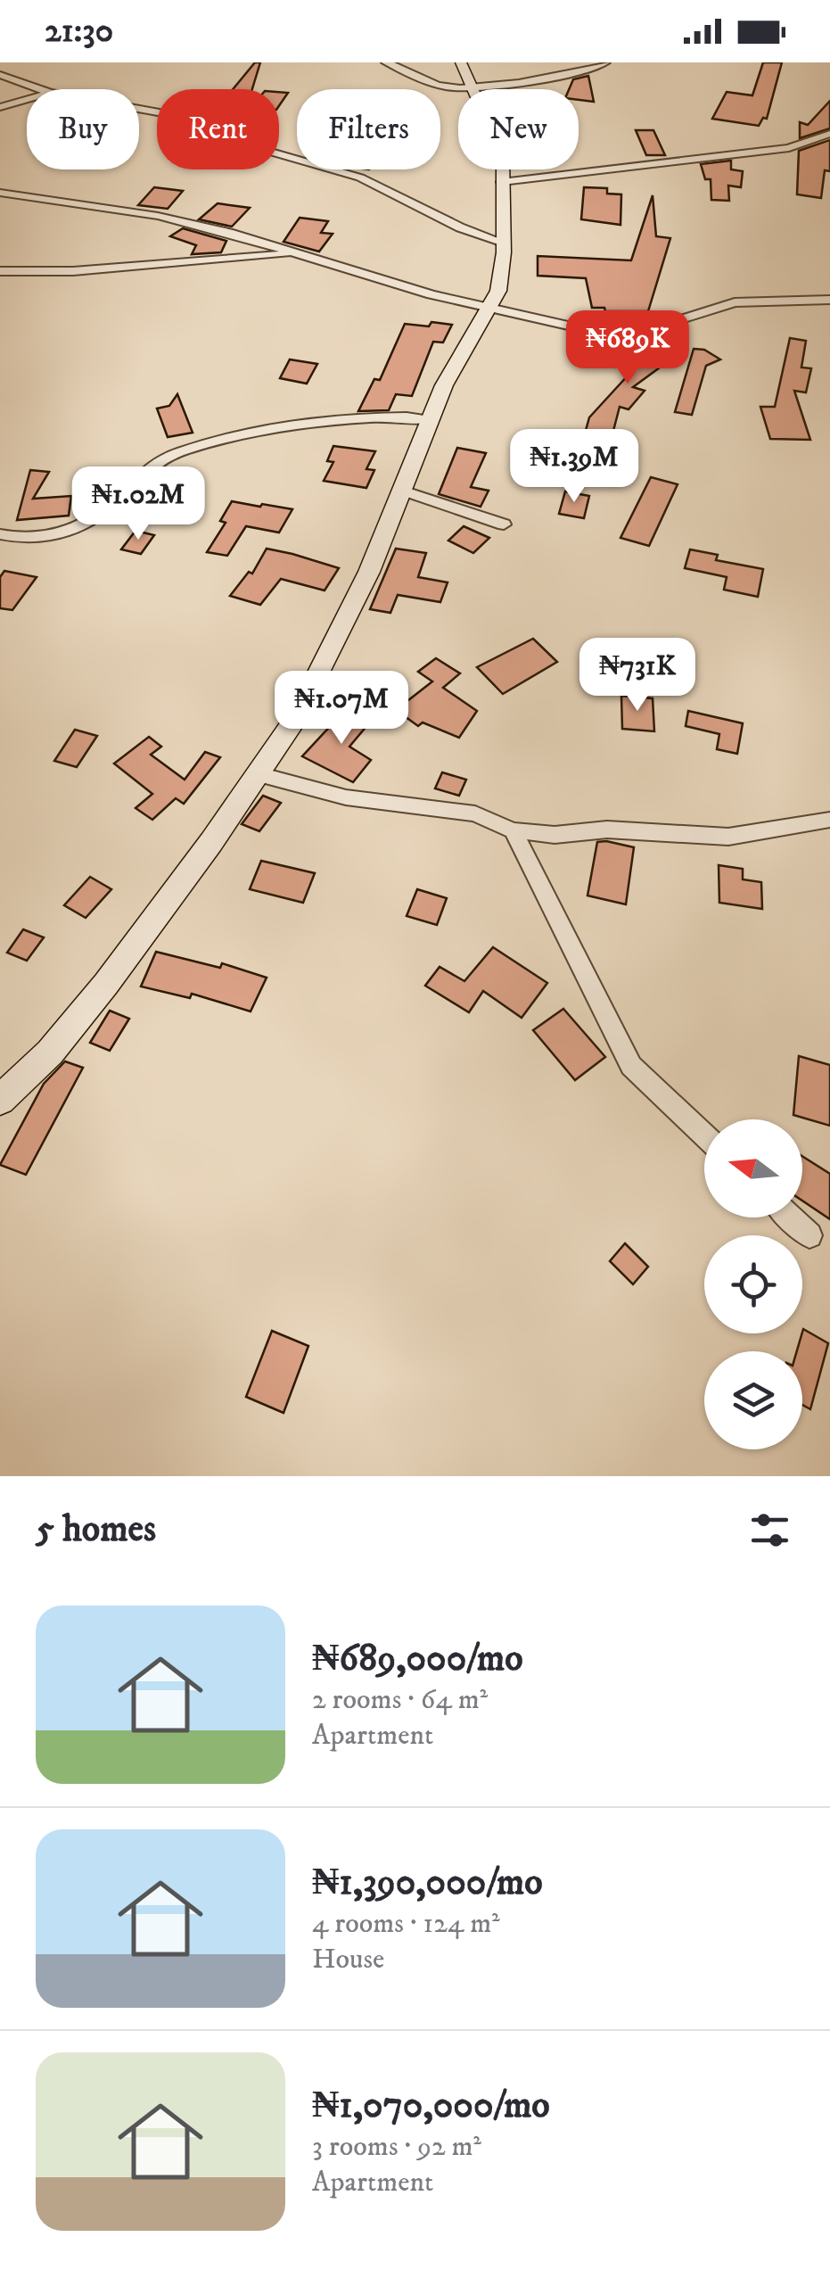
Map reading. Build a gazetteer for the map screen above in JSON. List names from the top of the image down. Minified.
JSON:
{"north":"left","page":{"status":"21:30","chip":["Buy","Rent","Filters","New"],"price":["₦689K","₦1.39M","₦1.02M","₦731K","₦1.07M"],"heading":"5 homes","list":[{"name":"₦689,000/mo","note":"2 rooms · 64 m² · Apartment"},{"name":"₦1,390,000/mo","note":"4 rooms · 124 m² · House"},{"name":"₦1,070,000/mo","note":"3 rooms · 92 m² · Apartment"}]}}
